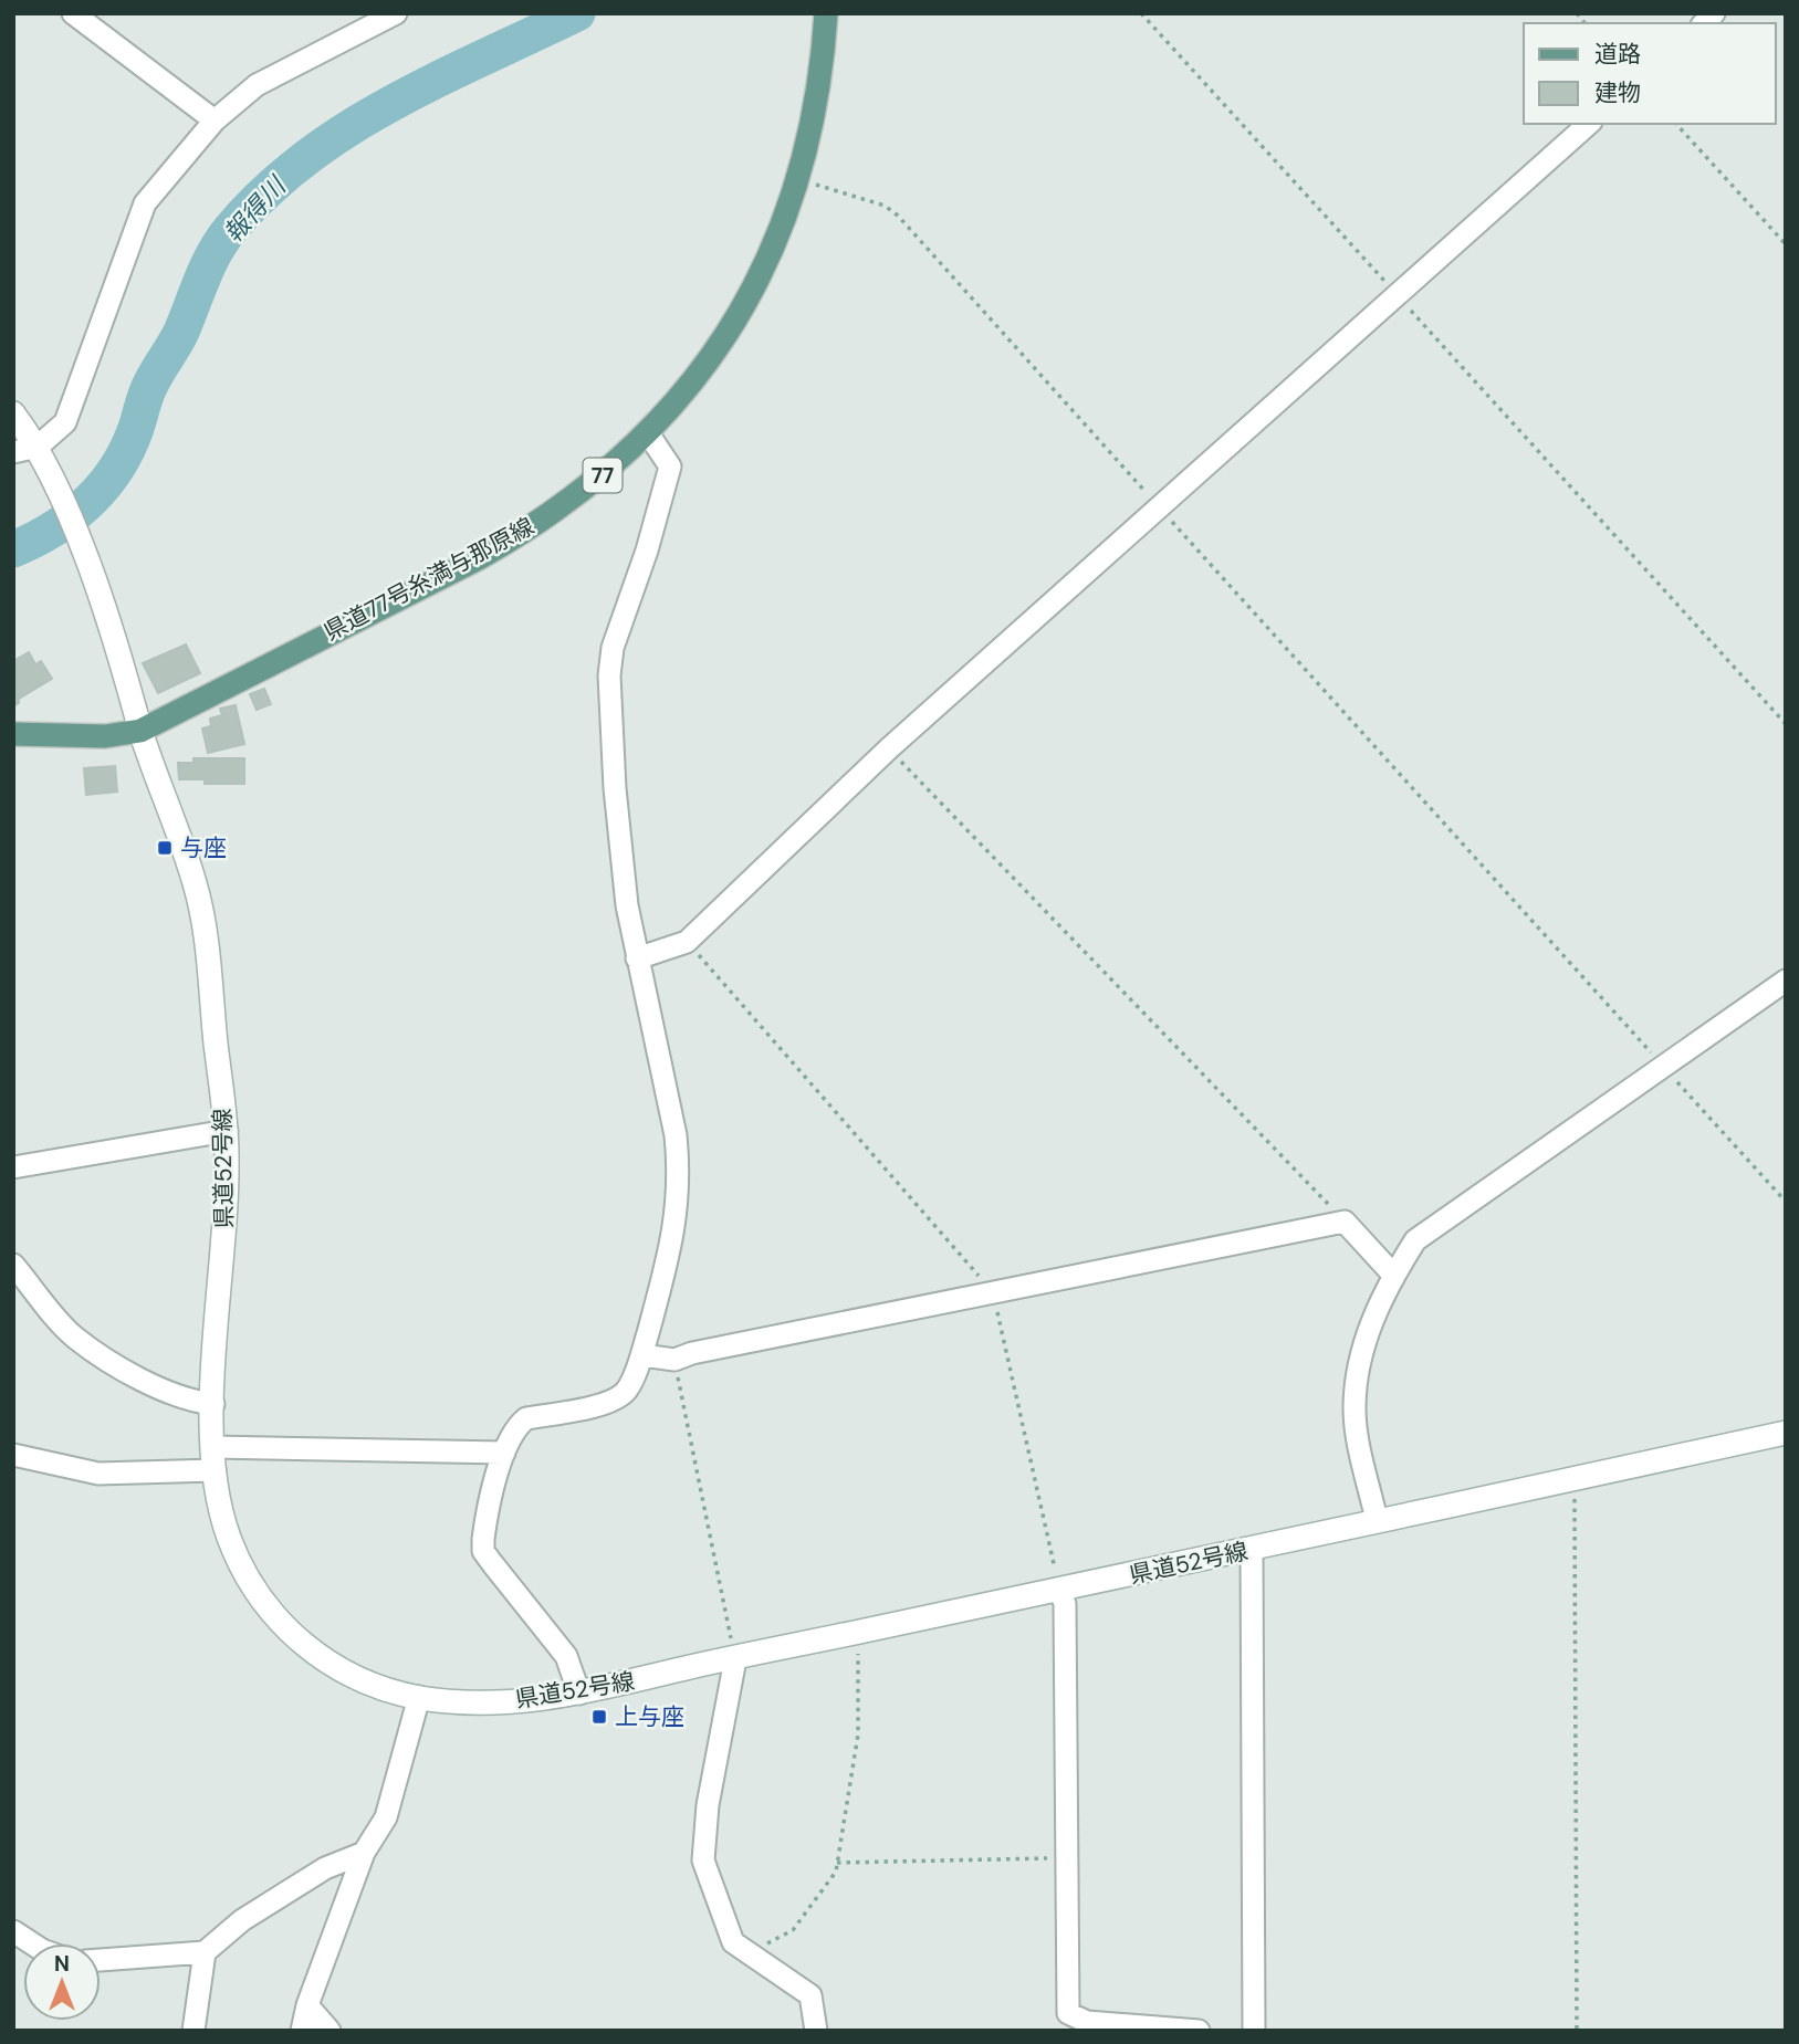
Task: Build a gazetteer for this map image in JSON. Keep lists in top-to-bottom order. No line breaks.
{"streets":{"main road":["77","県道77号糸満与那原線","県道52号線"]},"crossings":[["県道77号糸満与那原線","県道52号線"]],"water":["報得川"],"places":{"transit":["与座","上与座"]},"legend":["道路","建物"],"north":"top"}
